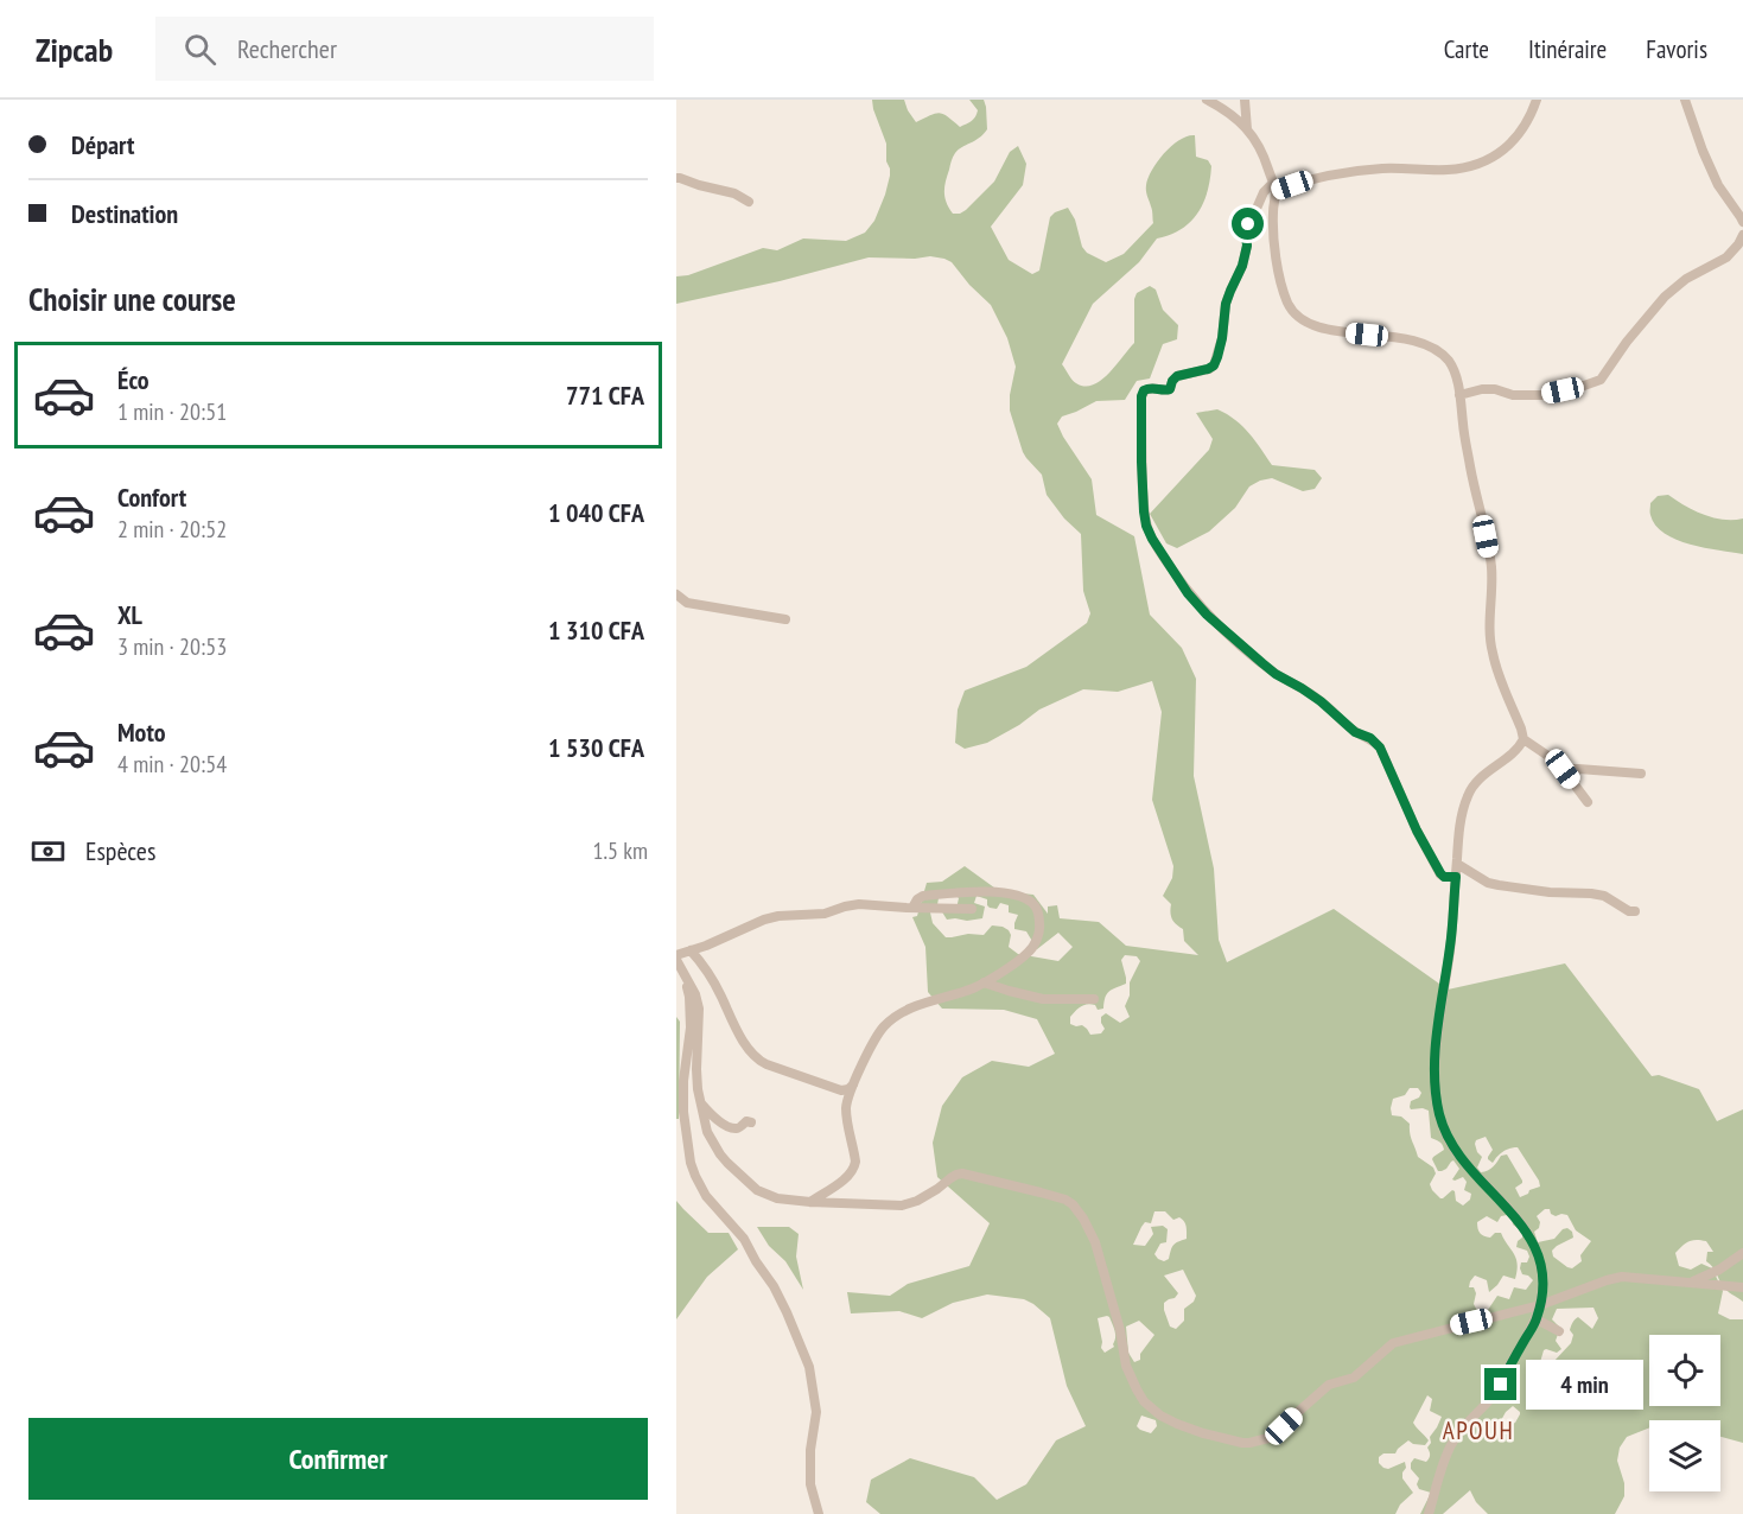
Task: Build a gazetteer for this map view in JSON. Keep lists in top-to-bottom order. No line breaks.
{"districts":["APOUH"],"page":{"header":"Zipcab","search":"Rechercher","nav":["Carte","Itinéraire","Favoris"],"banner":["Départ","Destination"],"heading":"Choisir une course","list":[{"name":"Éco","note":"1 min · 20:51","value":"771 CFA"},{"name":"Confort","note":"2 min · 20:52","value":"1 040 CFA"},{"name":"XL","note":"3 min · 20:53","value":"1 310 CFA"},{"name":"Moto","note":"4 min · 20:54","value":"1 530 CFA"}],"pay":["Espèces","1.5 km"],"bubble":"4 min","buttons":"Confirmer"}}
